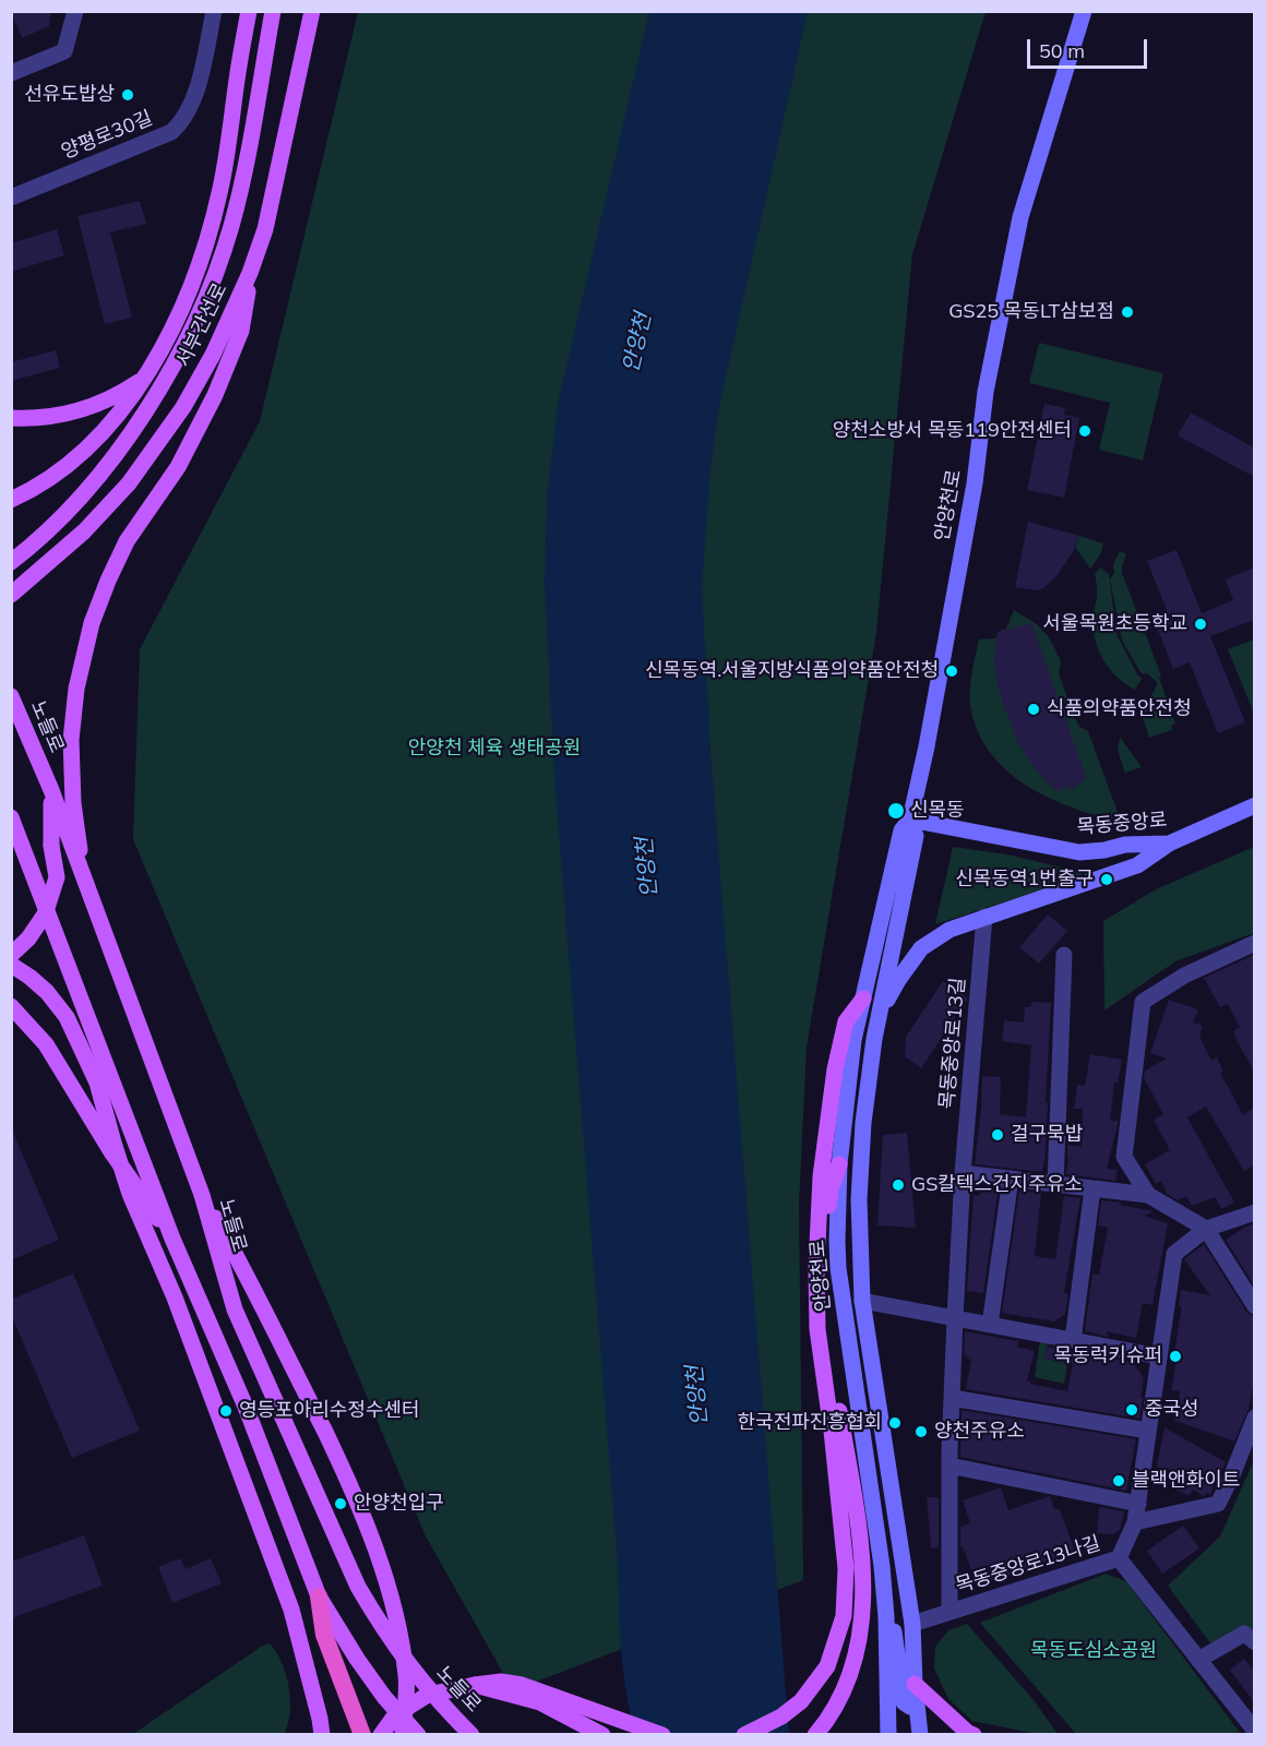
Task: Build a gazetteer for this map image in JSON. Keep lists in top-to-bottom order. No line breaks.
{"streets":{"main road":["서부간선로","안양천로","노들로","목동중앙로"],"street":["양평로30길","목동중앙로13길","목동중앙로13나길"]},"crossings":[["안양천로","목동중앙로"],["안양천로","목동중앙로13나길"],["목동중앙로13길","목동중앙로13나길"]],"water":["안양천"],"parks":["안양천 체육 생태공원","목동도심소공원"],"places":["선유도밥상","GS25 목동LT삼보점","양천소방서 목동119안전센터","서울목원초등학교","신목동역.서울지방식품의약품안전청","식품의약품안전청","신목동","신목동역1번출구","걸구묵밥","GS칼텍스건지주유소","목동럭키슈퍼","중국성","영등포아리수정수센터","한국전파진흥협회","양천주유소","블랙앤화이트","안양천입구"],"scale_bar":"50 m"}
